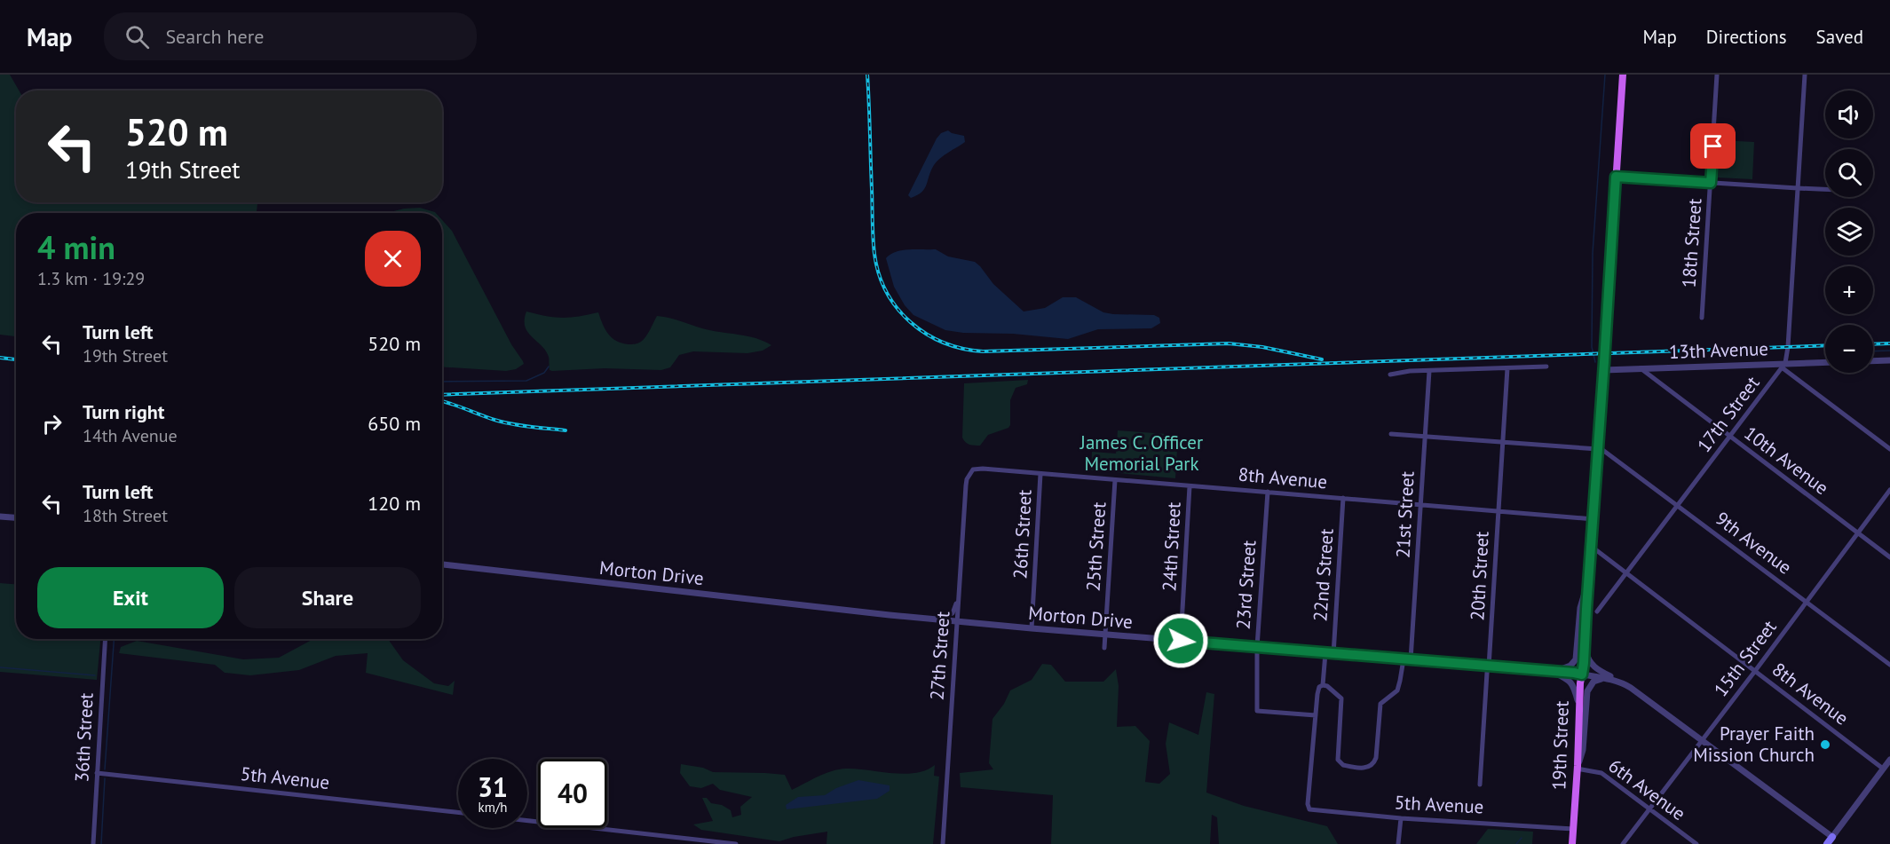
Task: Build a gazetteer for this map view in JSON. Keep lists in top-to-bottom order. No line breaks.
{"streets":{"main road":["19th Street"],"street":["18th Street","13th Avenue","17th Street","10th Avenue","8th Avenue","21st Street","26th Street","9th Avenue","25th Street","24th Street","Morton Drive","22nd Street","20th Street","23rd Street","27th Street","15th Street","36th Street","5th Avenue","6th Avenue"]},"crossings":[["13th Avenue","17th Street"],["13th Avenue","10th Avenue"],["13th Avenue","19th Street"],["17th Street","10th Avenue"],["17th Street","8th Avenue"],["17th Street","9th Avenue"],["10th Avenue","15th Street"],["8th Avenue","21st Street"],["8th Avenue","26th Street"],["8th Avenue","25th Street"],["8th Avenue","24th Street"],["8th Avenue","22nd Street"],["8th Avenue","20th Street"],["8th Avenue","23rd Street"],["8th Avenue","27th Street"],["8th Avenue","15th Street"],["8th Avenue","19th Street"],["21st Street","Morton Drive"],["26th Street","Morton Drive"],["9th Avenue","15th Street"],["9th Avenue","19th Street"],["25th Street","Morton Drive"],["24th Street","Morton Drive"],["Morton Drive","22nd Street"],["Morton Drive","20th Street"],["Morton Drive","23rd Street"],["Morton Drive","27th Street"],["Morton Drive","15th Street"],["Morton Drive","19th Street"],["23rd Street","5th Avenue"],["15th Street","6th Avenue"],["36th Street","5th Avenue"],["19th Street","5th Avenue"],["19th Street","6th Avenue"]],"parks":["James C. Officer Memorial Park"],"places":["Prayer Faith Mission Church"],"page":{"header":"Map","search":"Search here","nav":["Map","Directions","Saved"],"map_buttons":["+","−"],"turn":["520 m","19th Street"],"heading":["4 min","1.3 km · 19:29"],"list":[{"name":"Turn left","note":"19th Street","value":"520 m"},{"name":"Turn right","note":"14th Avenue","value":"650 m"},{"name":"Turn left","note":"18th Street","value":"120 m"}],"buttons":["Exit","Share"],"speed":"31 km/h","limit":"40"}}
